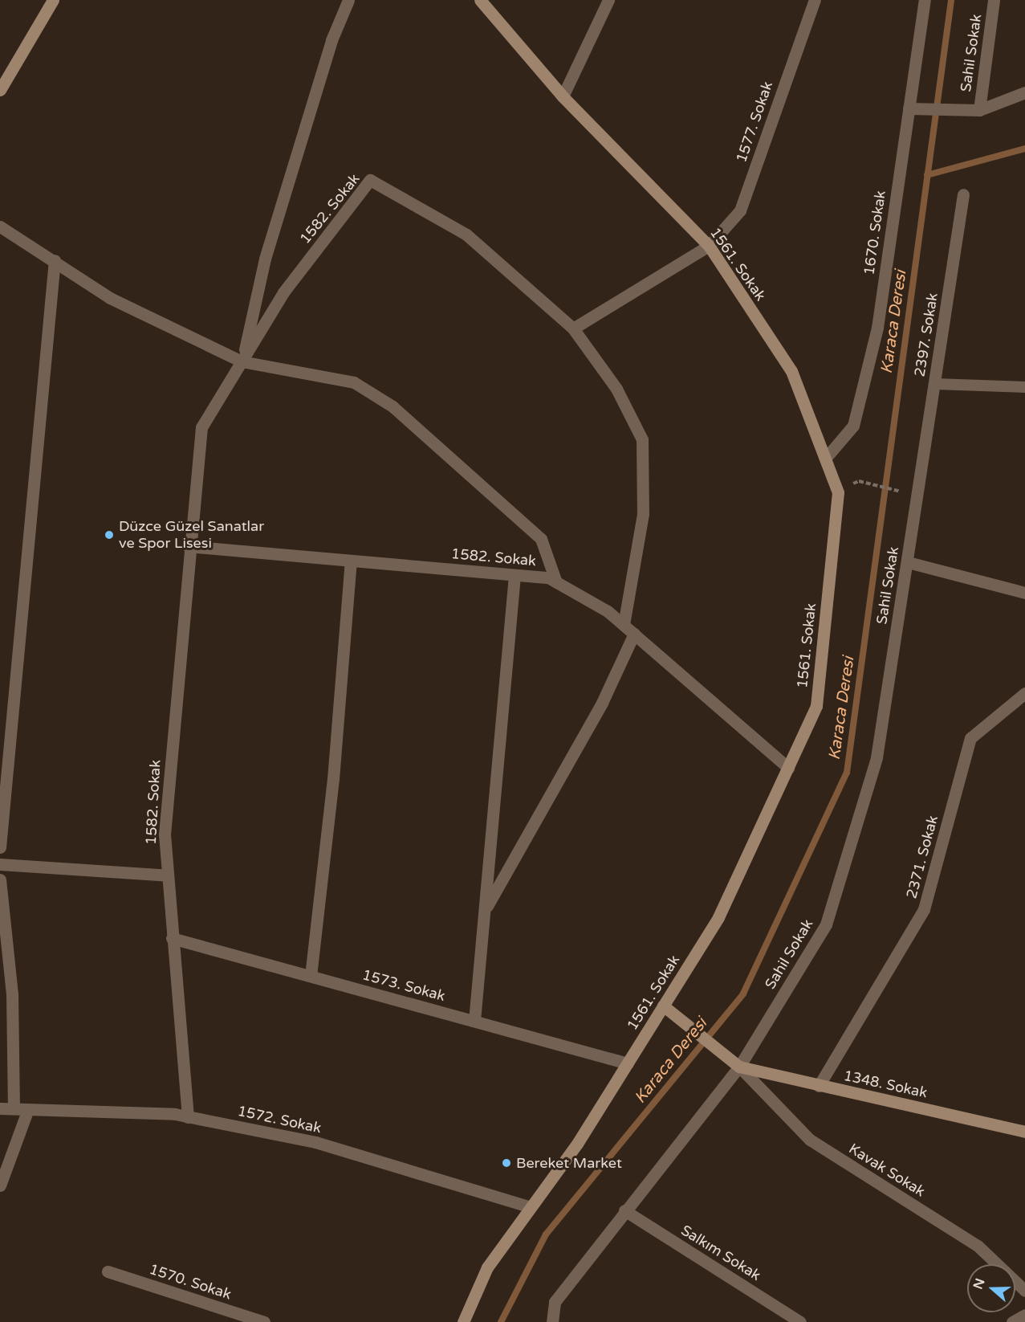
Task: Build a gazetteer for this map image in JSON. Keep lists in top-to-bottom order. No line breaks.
{"streets":{"street":["Sahil Sokak","1577. Sokak","1582. Sokak","1670. Sokak","1561. Sokak","2397. Sokak","2371. Sokak","1573. Sokak","1348. Sokak","1572. Sokak","Kavak Sokak","Salkım Sokak","1570. Sokak"]},"crossings":[["Sahil Sokak","2397. Sokak"],["Sahil Sokak","1348. Sokak"],["Sahil Sokak","Kavak Sokak"],["Sahil Sokak","Salkım Sokak"],["1577. Sokak","1561. Sokak"],["1582. Sokak","1561. Sokak"],["1582. Sokak","1573. Sokak"],["1582. Sokak","1572. Sokak"],["1670. Sokak","1561. Sokak"],["1561. Sokak","1573. Sokak"],["1561. Sokak","1572. Sokak"],["2371. Sokak","1348. Sokak"],["1348. Sokak","Kavak Sokak"]],"water":["Karaca Deresi"],"places":["Düzce Güzel Sanatlar ve Spor Lisesi","Bereket Market"],"north":"left"}
